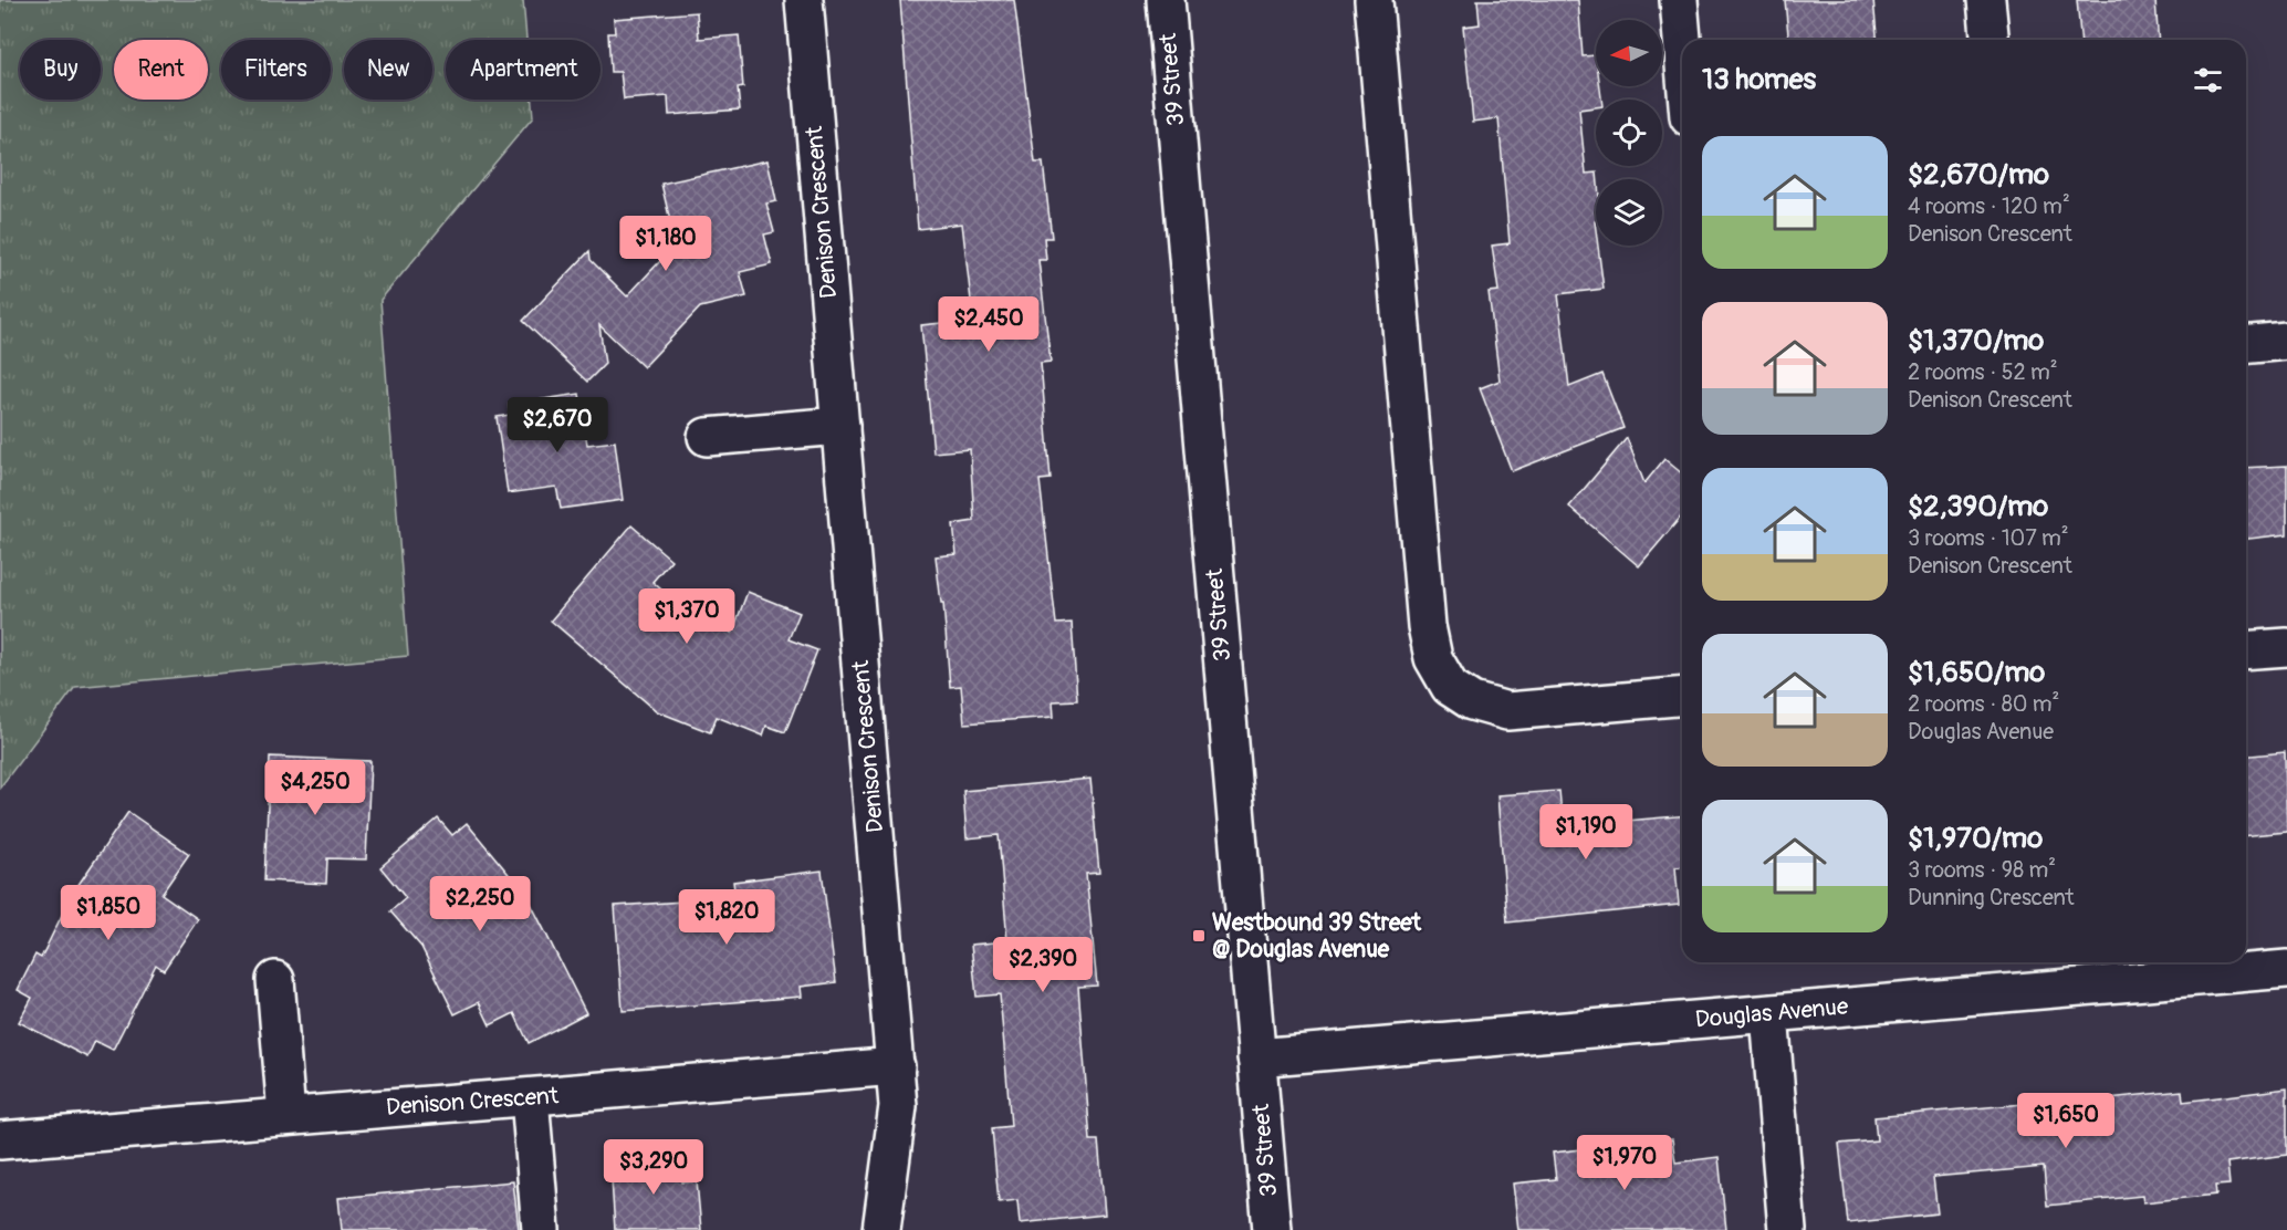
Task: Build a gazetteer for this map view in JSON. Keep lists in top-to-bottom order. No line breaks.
{"streets":{"street":["39 Street","Denison Crescent","Douglas Avenue"]},"crossings":[["39 Street","Douglas Avenue"]],"places":{"transit":["Westbound 39 Street @ Douglas Avenue"]},"north":"left","page":{"chip":["Buy","Rent","Filters","New","Apartment"],"heading":"13 homes","list":[{"name":"$2,670/mo","note":"4 rooms · 120 m² · Denison Crescent"},{"name":"$1,370/mo","note":"2 rooms · 52 m² · Denison Crescent"},{"name":"$2,390/mo","note":"3 rooms · 107 m² · Denison Crescent"},{"name":"$1,650/mo","note":"2 rooms · 80 m² · Douglas Avenue"},{"name":"$1,970/mo","note":"3 rooms · 98 m² · Dunning Crescent"}],"price":["$1,180","$2,450","$2,670","$1,370","$4,250","$1,190","$2,250","$1,850","$1,820","$2,390","$1,650","$1,970","$3,290"]}}
